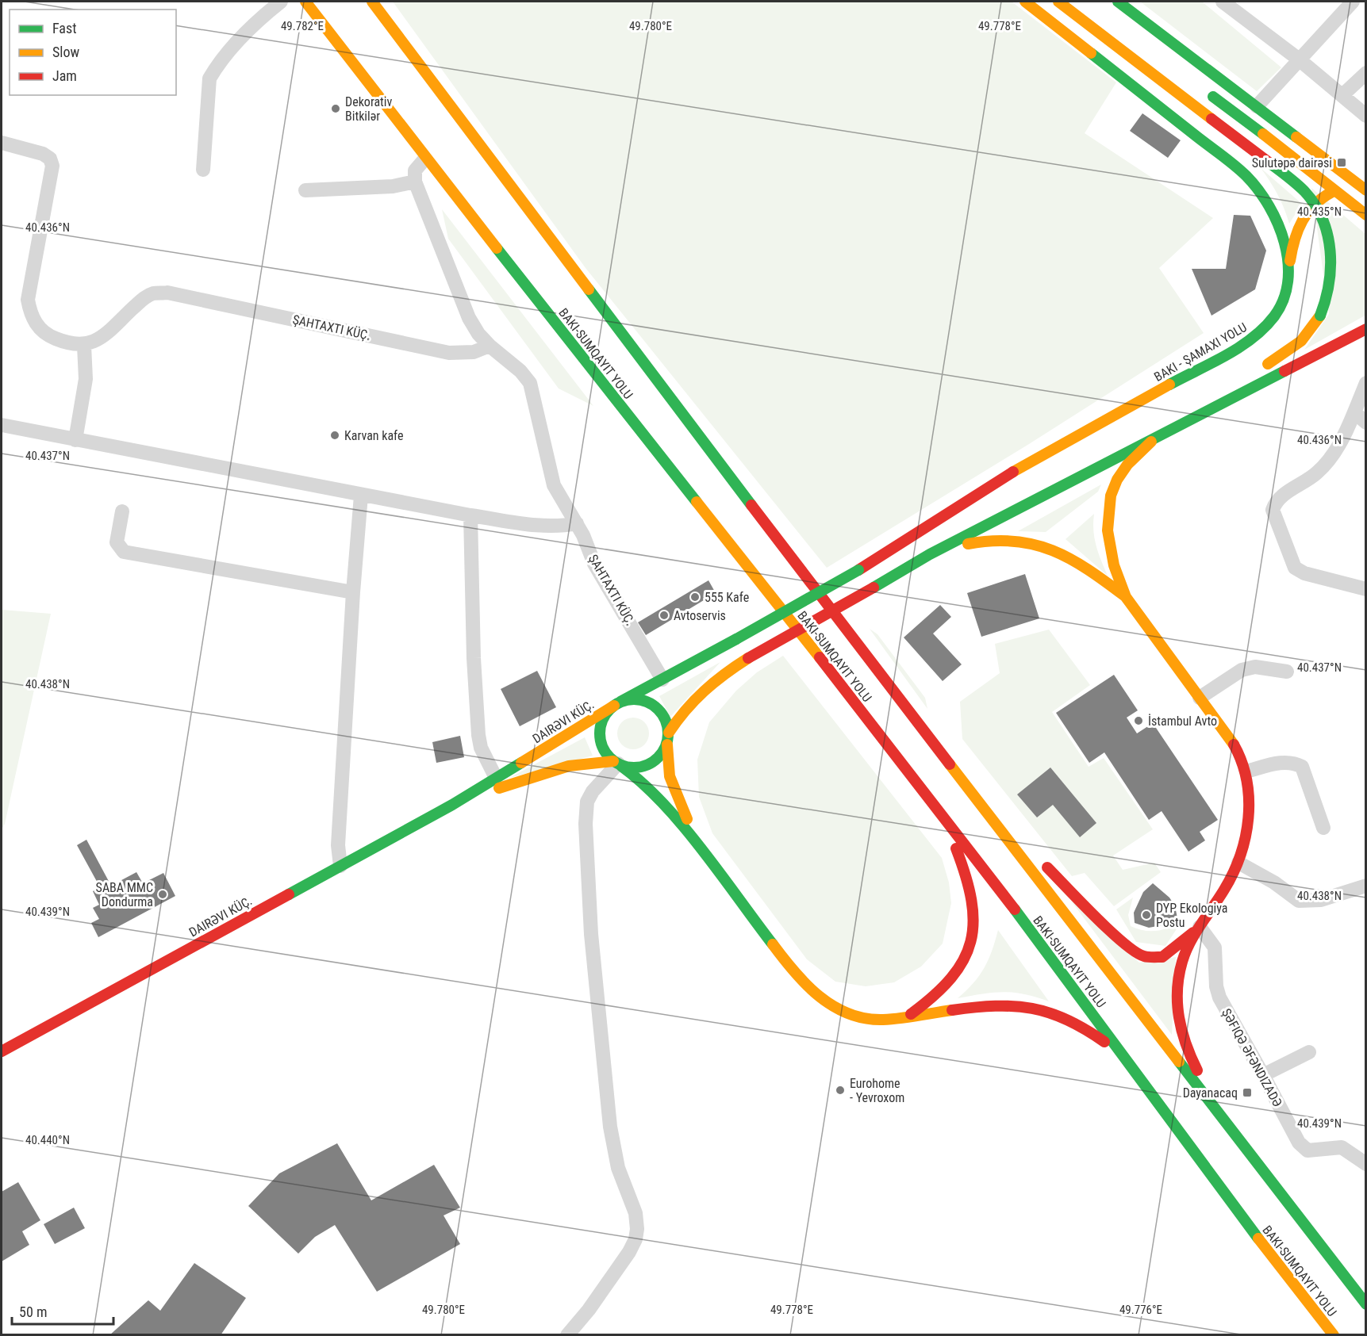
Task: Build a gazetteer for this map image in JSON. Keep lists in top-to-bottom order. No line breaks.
{"streets":{"main road":["DAIRƏVI KÜÇ."],"street":["ŞƏFIQƏ ƏFƏNDIZADƏ"]},"places":{"other":["Dekorativ Bitkilər","Karvan kafe","555 Kafe","Avtoservis","İstambul Avto","SABA MMC Dondurma","DYP Ekologiya Postu","Eurohome - Yevroxom"],"transit":["Sulutəpə dairəsi","Dayanacaq"]},"legend":["Fast","Slow","Jam"],"scale_bar":"50 m","coordinates":["49.782°E","49.780°E","49.778°E","40.435°N","40.436°N","40.437°N","40.438°N","40.439°N","40.440°N","49.776°E"]}
